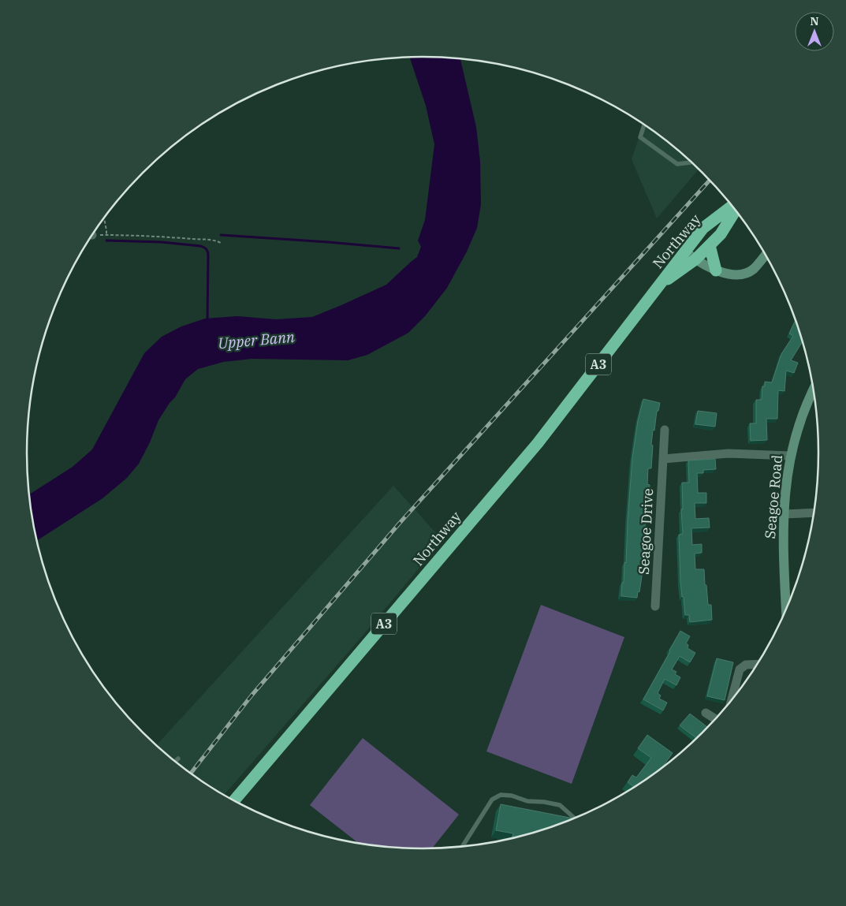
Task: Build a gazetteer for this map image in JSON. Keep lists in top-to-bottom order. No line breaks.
{"streets":{"highway":["Northway","A3"],"main road":["Seagoe Road"],"street":["Seagoe Drive"]},"water":["Upper Bann"],"north":"top"}
